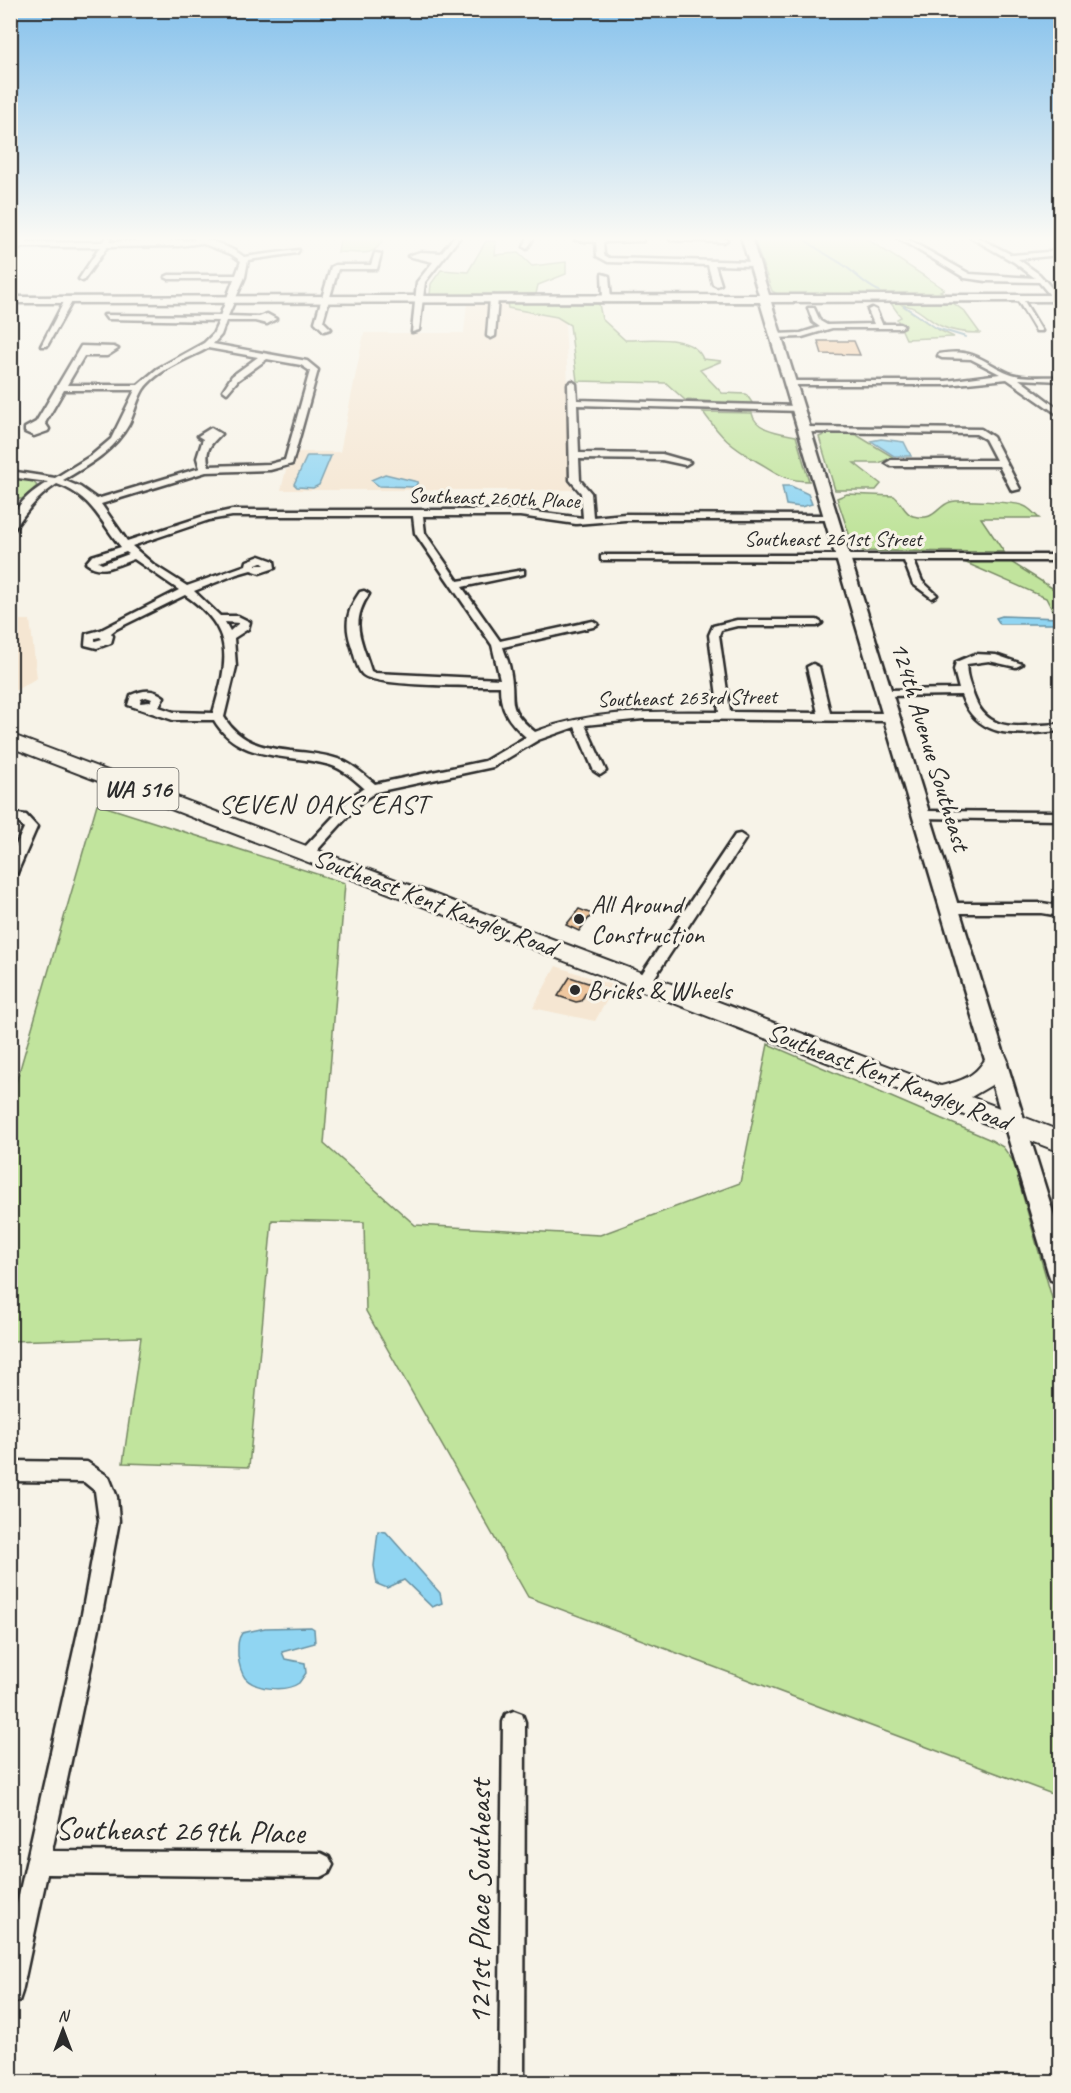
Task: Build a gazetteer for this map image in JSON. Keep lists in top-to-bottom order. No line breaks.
{"streets":{"main road":["124th Avenue Southeast","WA 516","Southeast Kent Kangley Road"],"street":["Southeast 260th Place","Southeast 261st Street","Southeast 263rd Street","Southeast 269th Place","121st Place Southeast"]},"crossings":[["Southeast 260th Place","124th Avenue Southeast"],["Southeast 261st Street","124th Avenue Southeast"],["Southeast 263rd Street","124th Avenue Southeast"],["Southeast 263rd Street","Southeast Kent Kangley Road"],["124th Avenue Southeast","Southeast Kent Kangley Road"]],"districts":["SEVEN OAKS EAST"],"places":["All Around Construction","Bricks & Wheels"],"north":"top"}
